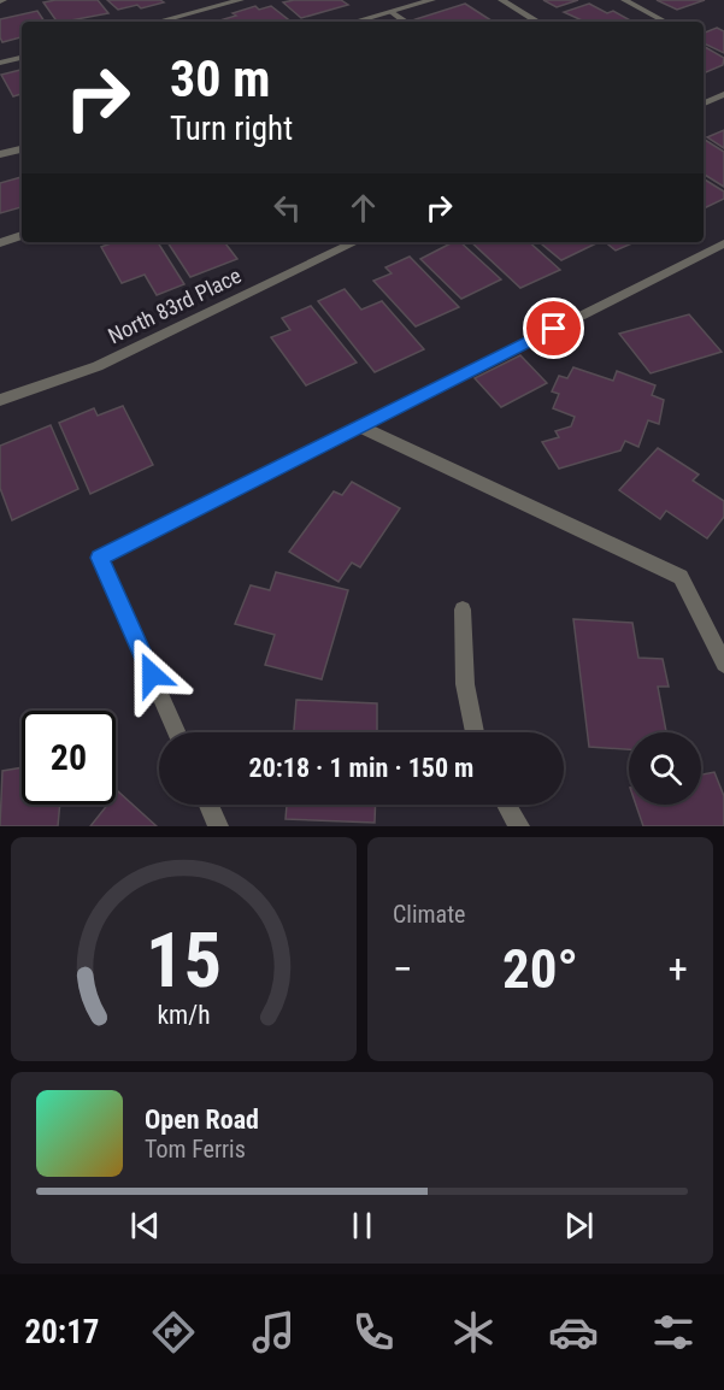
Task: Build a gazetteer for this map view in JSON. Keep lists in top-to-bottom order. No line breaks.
{"streets":{"street":["North 83rd Place"]},"page":{"turn":["30 m","Turn right"],"limit":"20","trip":"20:18 · 1 min · 150 m","tile":"Climate","heat":["−","20°","+"],"song":["Open Road","Tom Ferris"],"tabs":"20:17","gauge":["15","km/h"]}}
